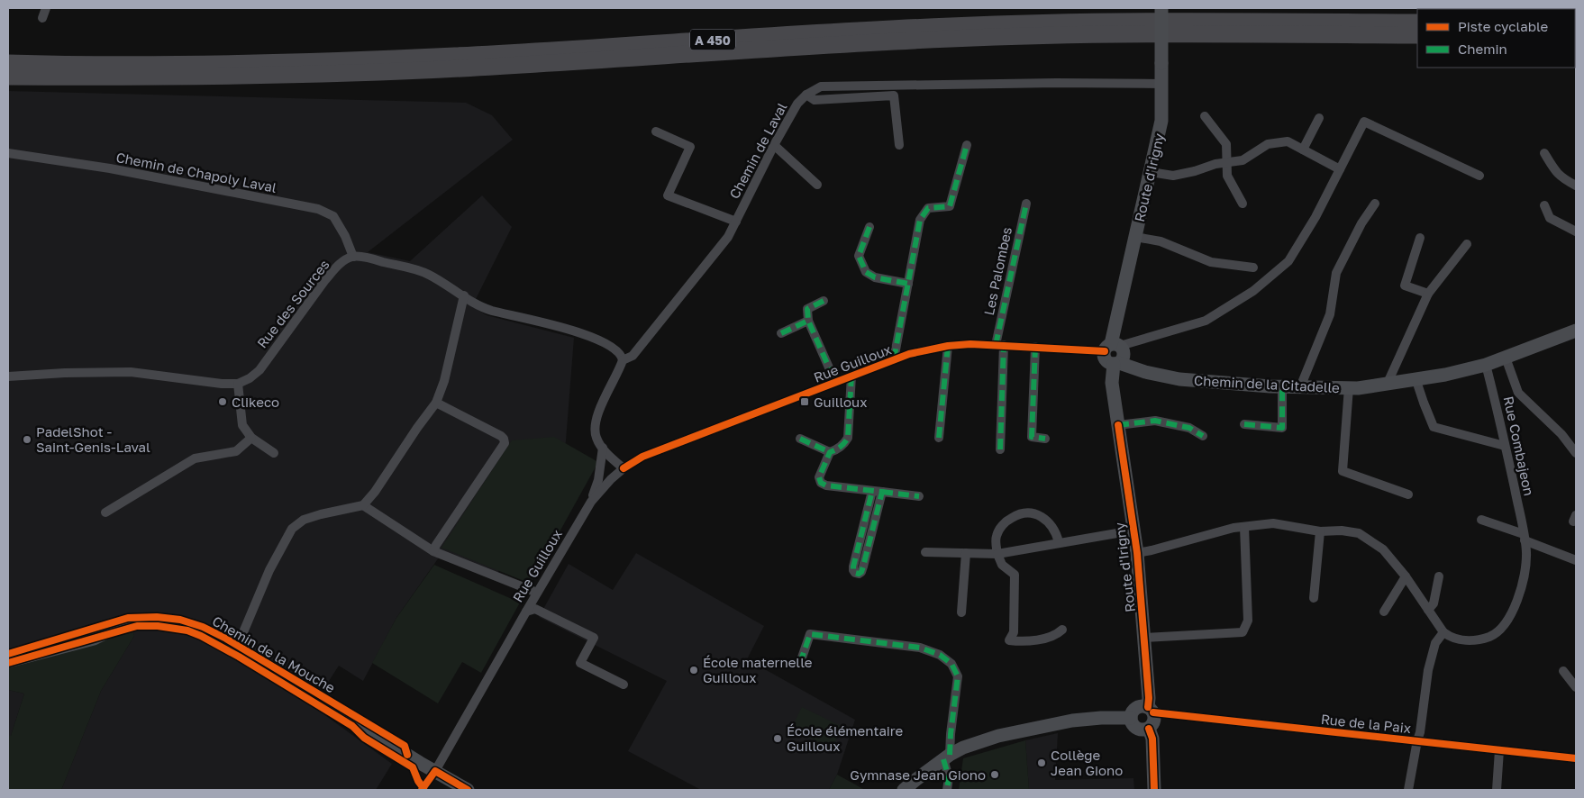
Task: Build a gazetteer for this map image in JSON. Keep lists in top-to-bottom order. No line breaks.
{"streets":{"highway":["A 450"],"street":["Chemin de Laval","Chemin de Chapoly Laval","Route d'Irigny","Les Palombes","Rue des Sources","Rue Guilloux","Chemin de la Citadelle","Rue Combajeon","Chemin de la Mouche","Rue de la Paix"]},"crossings":[["Chemin de Laval","Route d'Irigny"],["Chemin de Chapoly Laval","Rue des Sources"],["Route d'Irigny","Rue Guilloux"],["Route d'Irigny","Chemin de la Citadelle"],["Route d'Irigny","Rue de la Paix"],["Les Palombes","Rue Guilloux"],["Rue Guilloux","Chemin de la Mouche"],["Chemin de la Citadelle","Rue Combajeon"]],"places":{"other":["Clikeco","PadelShot - Saint-Genis-Laval","École maternelle Guilloux","École élémentaire Guilloux","Collège Jean Giono","Gymnase Jean Giono"],"transit":["Guilloux"]},"legend":["Piste cyclable","Chemin"]}
